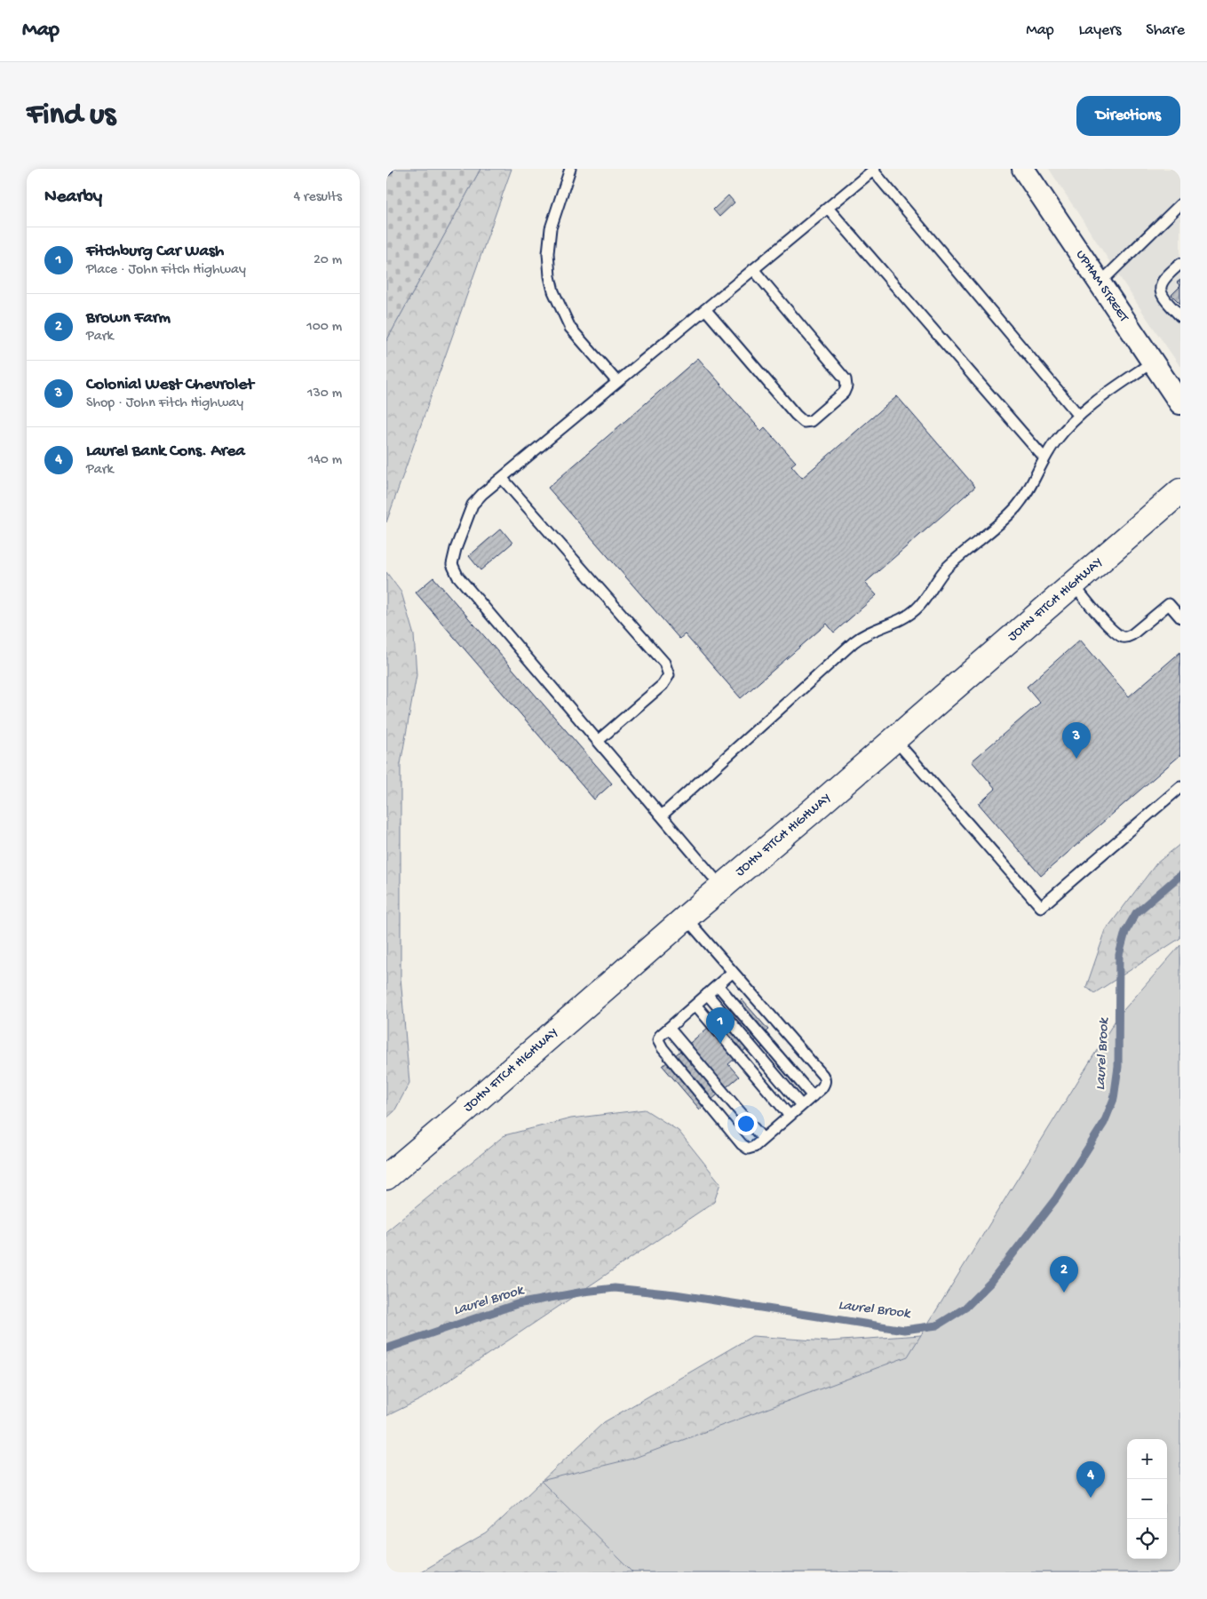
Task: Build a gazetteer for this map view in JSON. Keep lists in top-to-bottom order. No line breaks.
{"streets":{"main road":["JOHN FITCH HIGHWAY"],"street":["UPHAM STREET"]},"water":["Laurel Brook"],"page":{"header":"Map","nav":["Map","Layers","Share"],"buttons":"Directions","title":"Find us","heading":["Nearby","4 results"],"list":[{"mark":"1","name":"Fitchburg Car Wash","note":"Place · John Fitch Highway","value":"20 m"},{"mark":"2","name":"Brown Farm","note":"Park","value":"100 m"},{"mark":"3","name":"Colonial West Chevrolet","note":"Shop · John Fitch Highway","value":"130 m"},{"mark":"4","name":"Laurel Bank Cons. Area","note":"Park","value":"140 m"}],"pins":["3","1","2","4"],"map_buttons":["+","−"]}}
